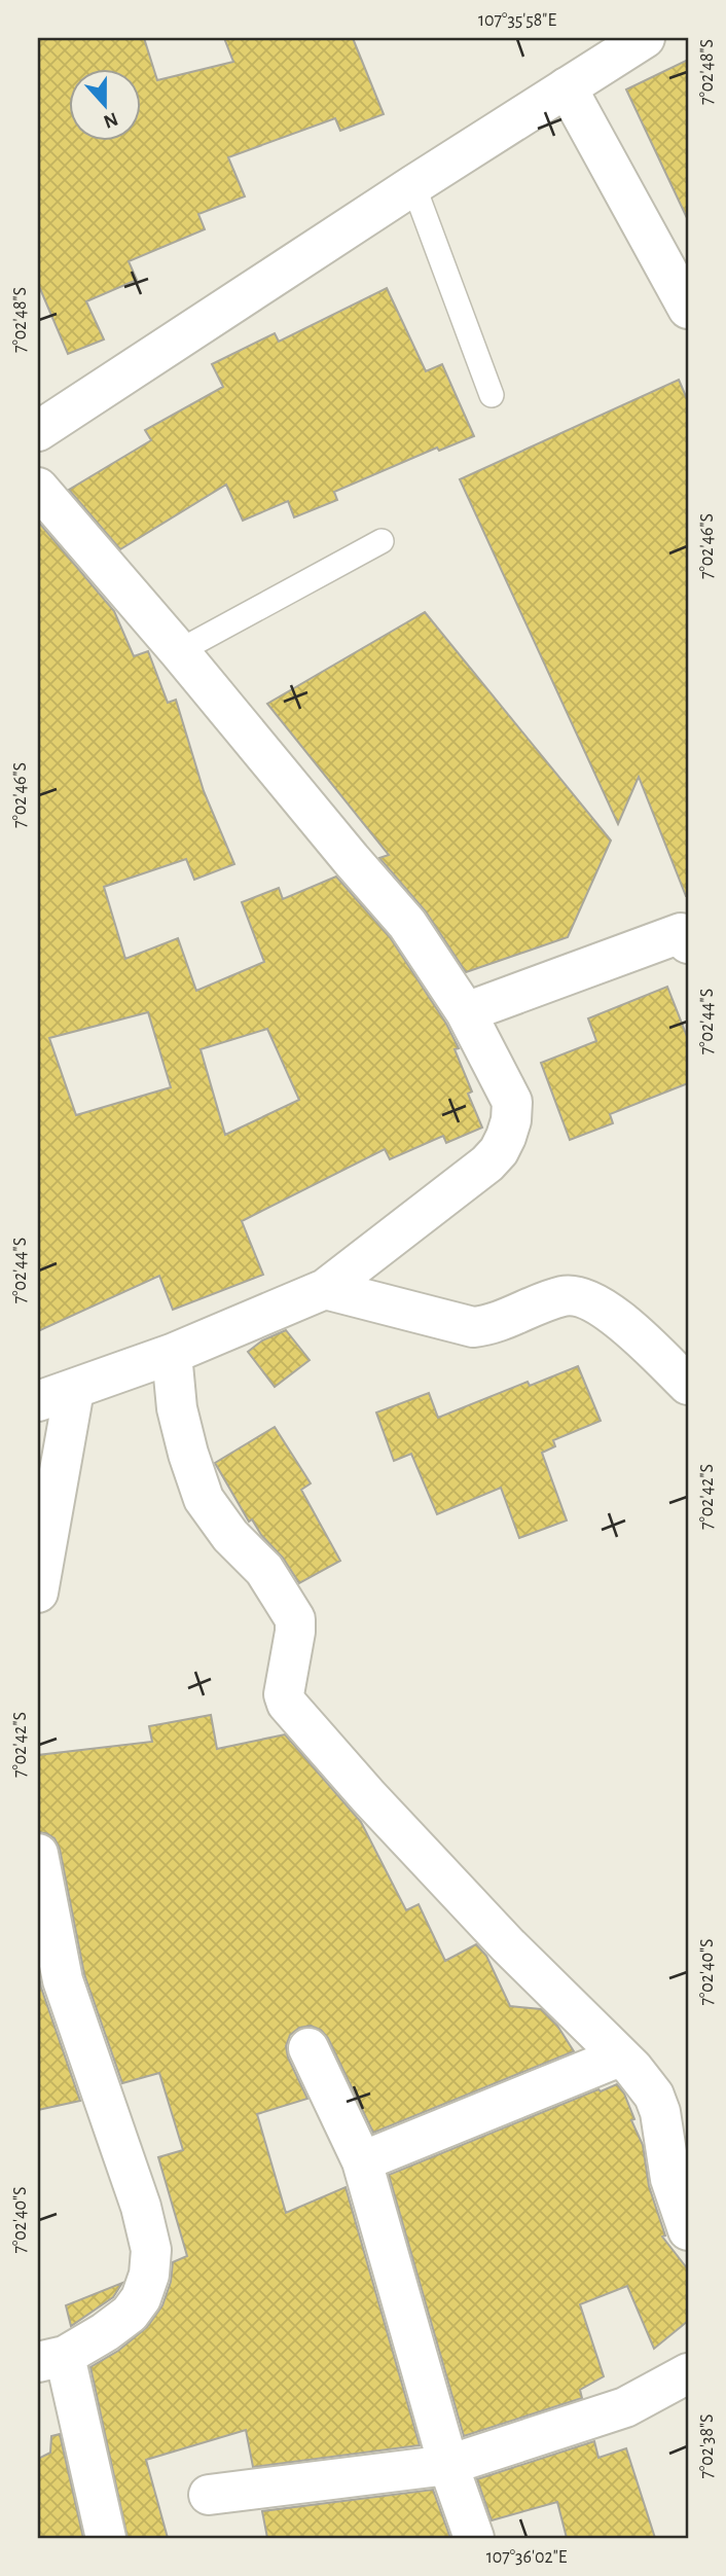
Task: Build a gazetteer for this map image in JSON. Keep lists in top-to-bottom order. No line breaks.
{"north":"bottom","coordinates":["107°35'58\"E","7°02'48\"S","7°02'46\"S","7°02'44\"S","7°02'42\"S","7°02'40\"S","7°02'38\"S","107°36'02\"E"]}
